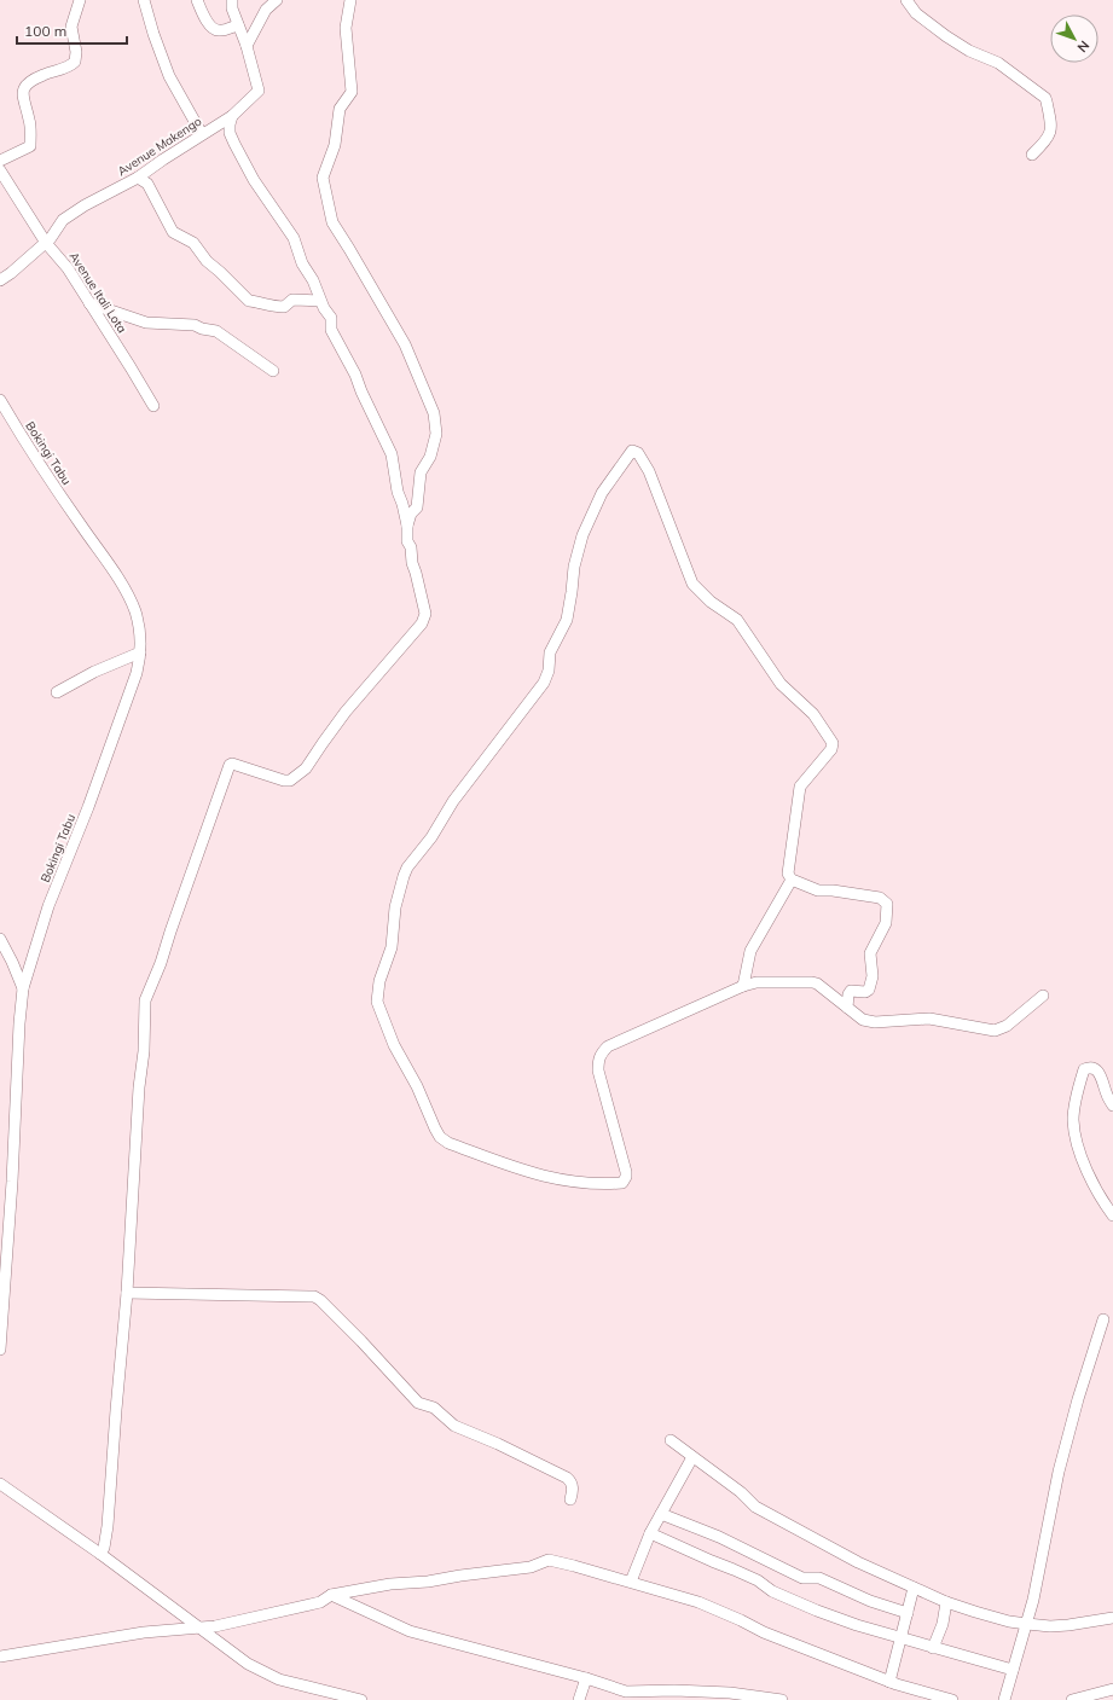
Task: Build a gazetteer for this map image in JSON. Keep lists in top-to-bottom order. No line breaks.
{"streets":{"street":["Avenue Makengo","Avenue Itali Lota","Bokingi Tabu"]},"crossings":[["Avenue Makengo","Avenue Itali Lota"]],"scale_bar":"100 m","north":"bottom right"}
